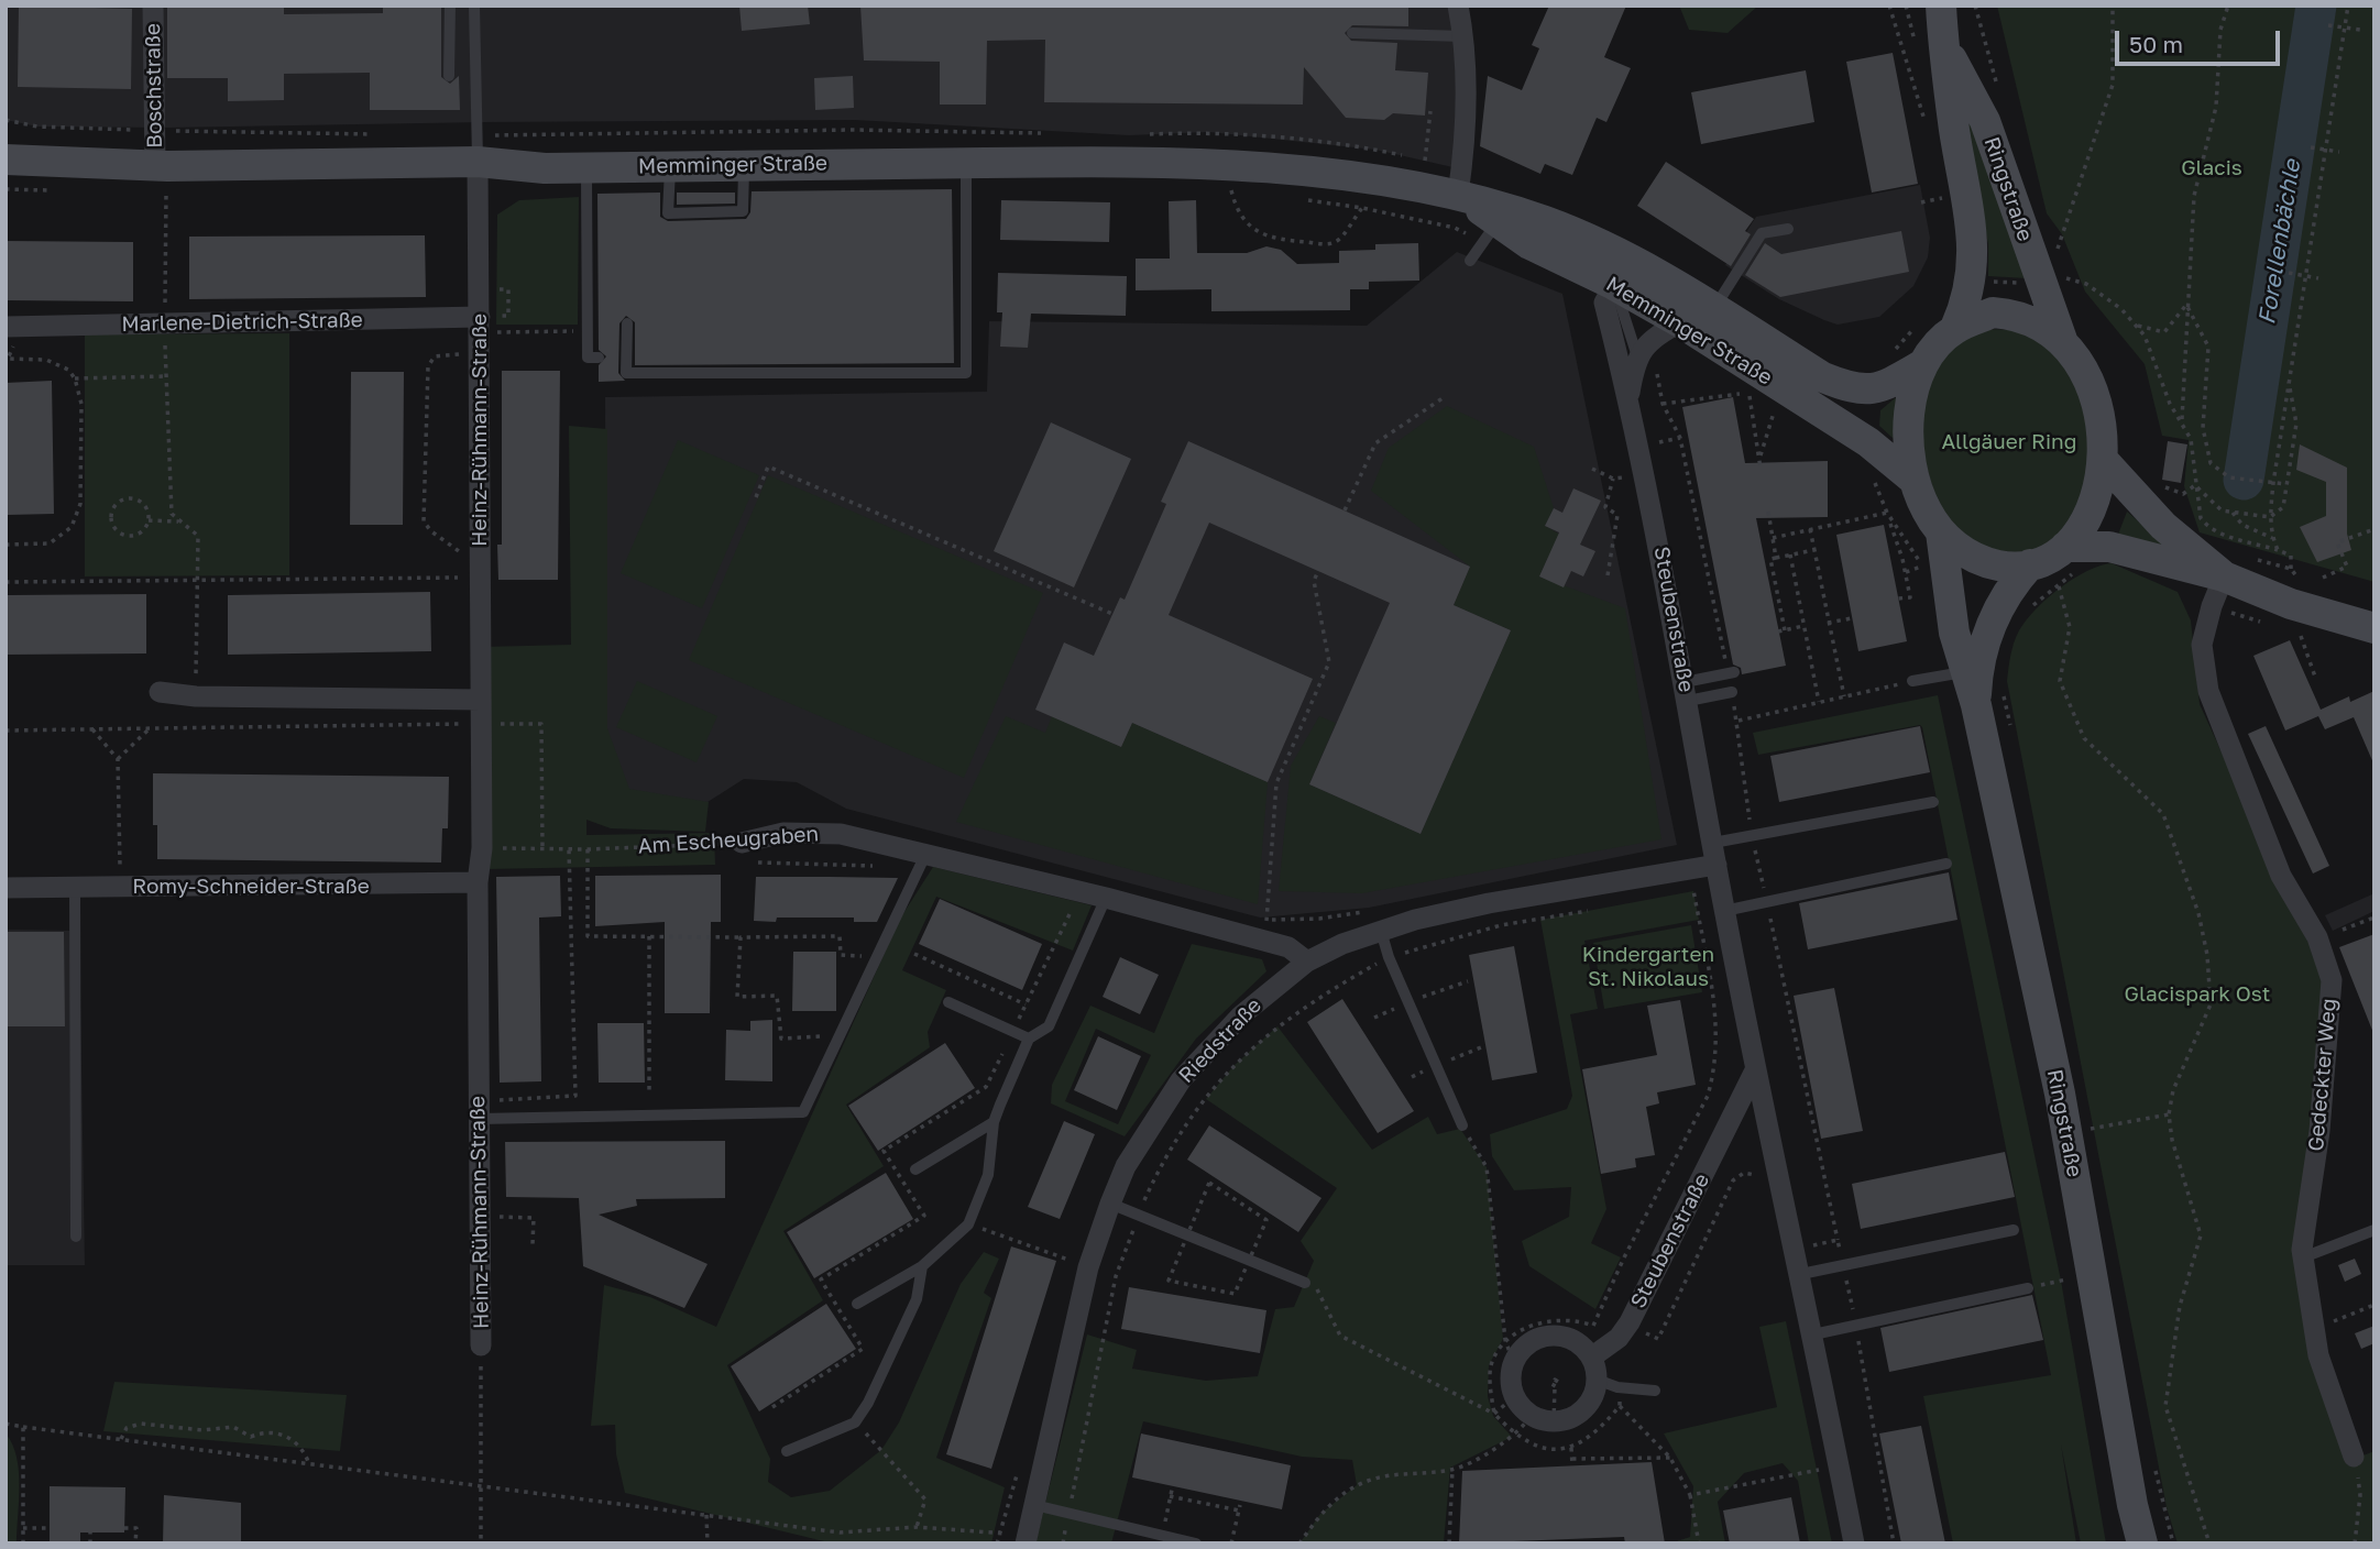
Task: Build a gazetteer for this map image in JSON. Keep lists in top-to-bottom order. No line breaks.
{"streets":{"main road":["Memminger Straße","Ringstraße"],"street":["Boschstraße","Marlene-Dietrich-Straße","Heinz-Rühmann-Straße","Steubenstraße","Am Escheugraben","Romy-Schneider-Straße","Riedstraße","Gedeckter Weg"]},"crossings":[["Boschstraße","Memminger Straße"],["Memminger Straße","Ringstraße"],["Memminger Straße","Heinz-Rühmann-Straße"],["Memminger Straße","Steubenstraße"],["Marlene-Dietrich-Straße","Heinz-Rühmann-Straße"],["Heinz-Rühmann-Straße","Am Escheugraben"],["Heinz-Rühmann-Straße","Romy-Schneider-Straße"],["Steubenstraße","Riedstraße"],["Am Escheugraben","Romy-Schneider-Straße"],["Am Escheugraben","Riedstraße"]],"water":["Forellenbächle"],"parks":["Glacis","Allgäuer Ring","Kindergarten St. Nikolaus","Glacispark Ost"],"scale_bar":"50 m"}
